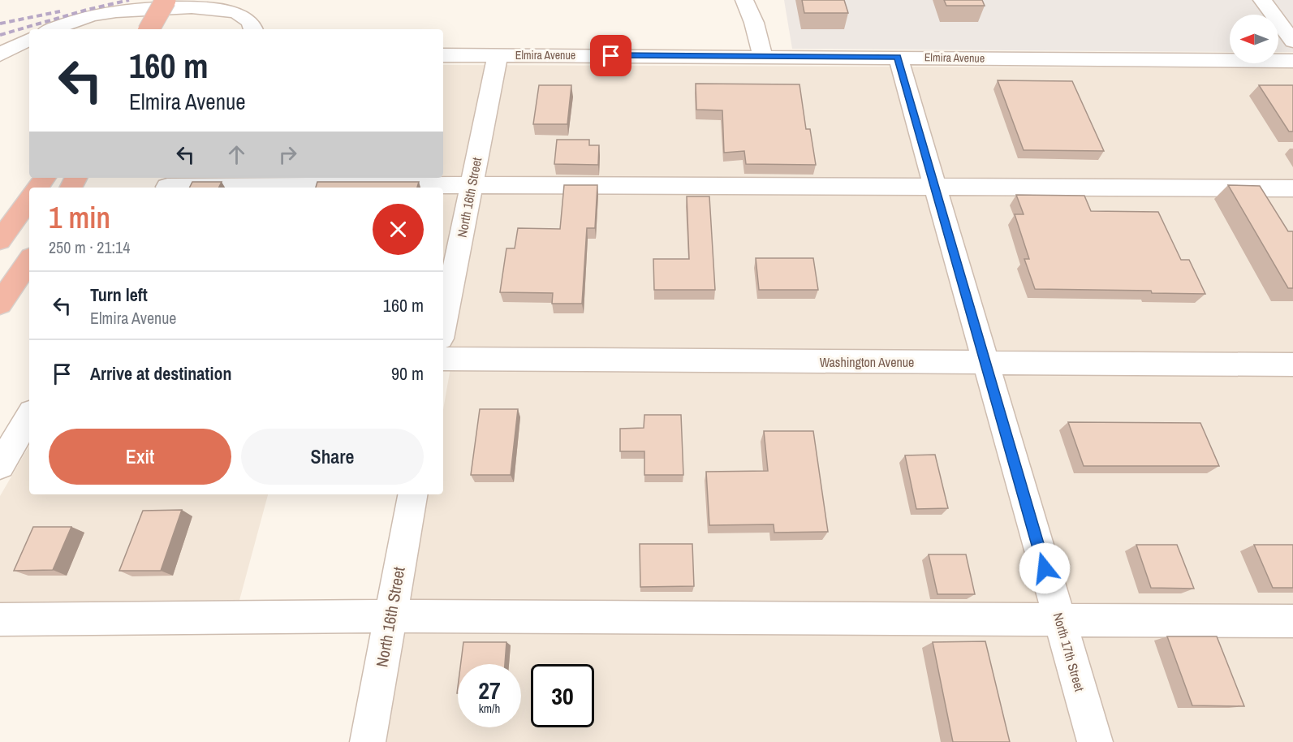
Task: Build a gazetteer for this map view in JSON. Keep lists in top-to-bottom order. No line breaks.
{"streets":{"street":["Elmira Avenue","North 16th Street","Washington Avenue","North 17th Street"]},"crossings":[["Elmira Avenue","North 16th Street"],["Elmira Avenue","North 17th Street"],["Washington Avenue","North 17th Street"]],"north":"left","page":{"turn":["160 m","Elmira Avenue"],"heading":["1 min","250 m · 21:14"],"list":[{"name":"Turn left","note":"Elmira Avenue","value":"160 m"},{"name":"Arrive at destination","value":"90 m"}],"buttons":["Exit","Share"],"speed":"27 km/h","limit":"30"}}
